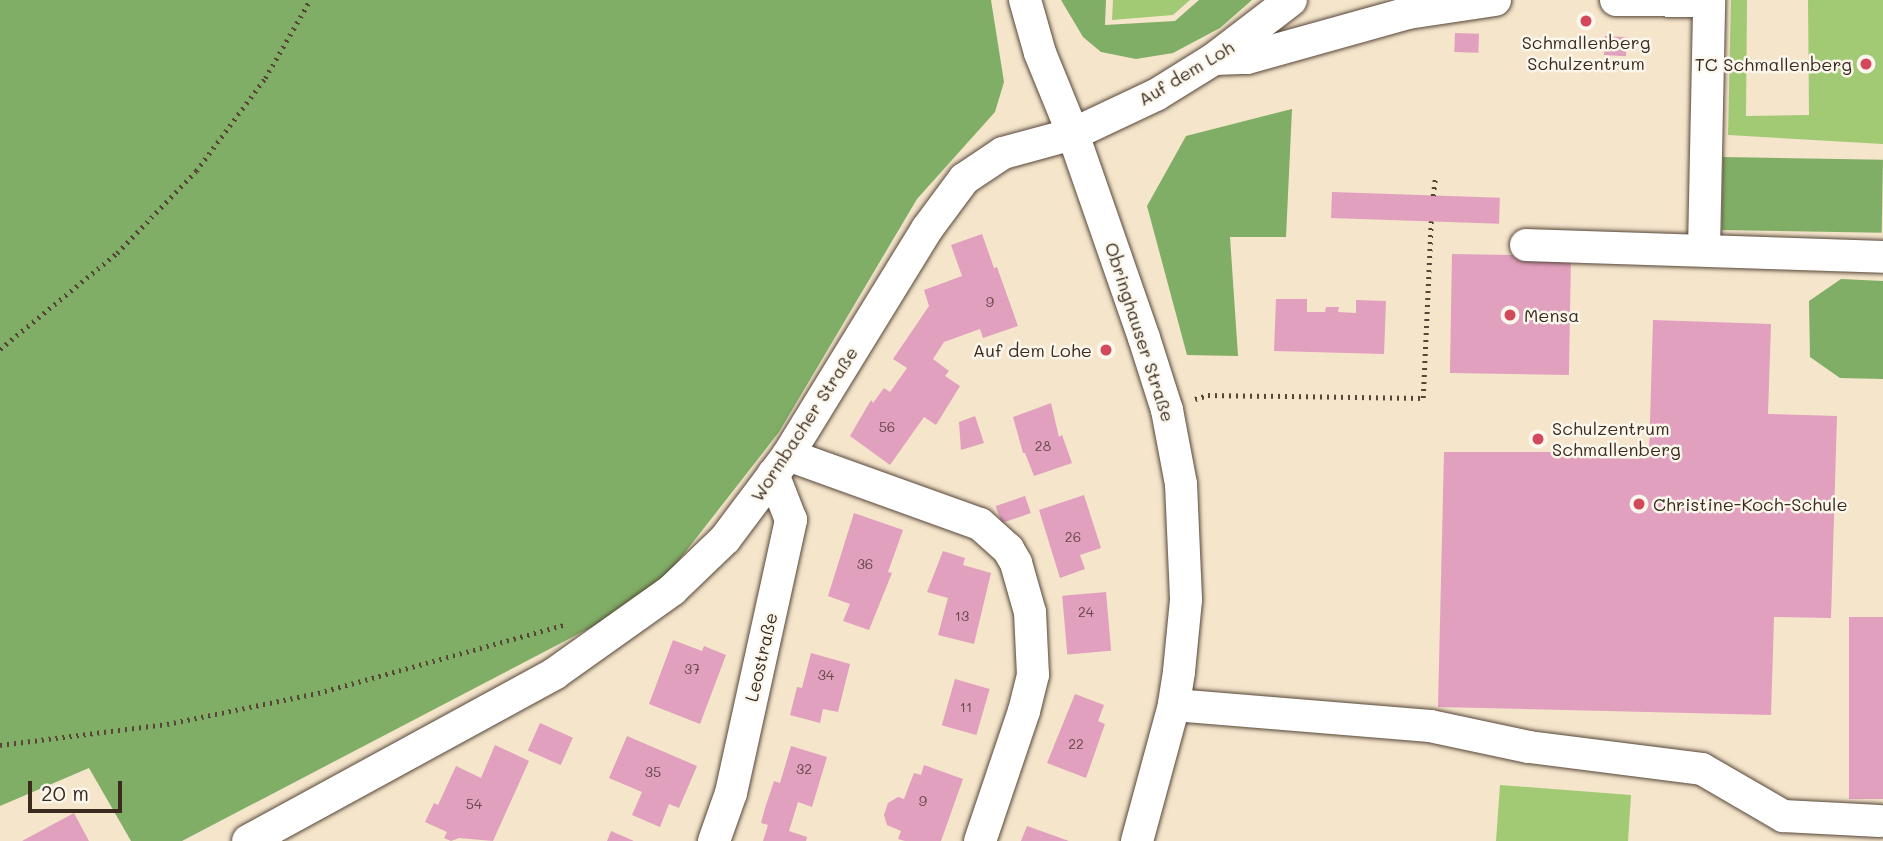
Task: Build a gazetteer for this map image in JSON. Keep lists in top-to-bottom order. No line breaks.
{"streets":{"street":["Auf dem Loh","Obringhauser Straße","Wormbacher Straße","Leostraße"]},"crossings":[["Auf dem Loh","Obringhauser Straße"],["Auf dem Loh","Wormbacher Straße"],["Obringhauser Straße","Wormbacher Straße"],["Wormbacher Straße","Leostraße"]],"places":["Schmallenberg Schulzentrum","TC Schmallenberg","Mensa","Auf dem Lohe","Schulzentrum Schmallenberg","Christine-Koch-Schule"],"house_numbers":["9","56","28","26","36","24","13","37","34","11","22","32","35","9","54"],"scale_bar":"20 m"}
